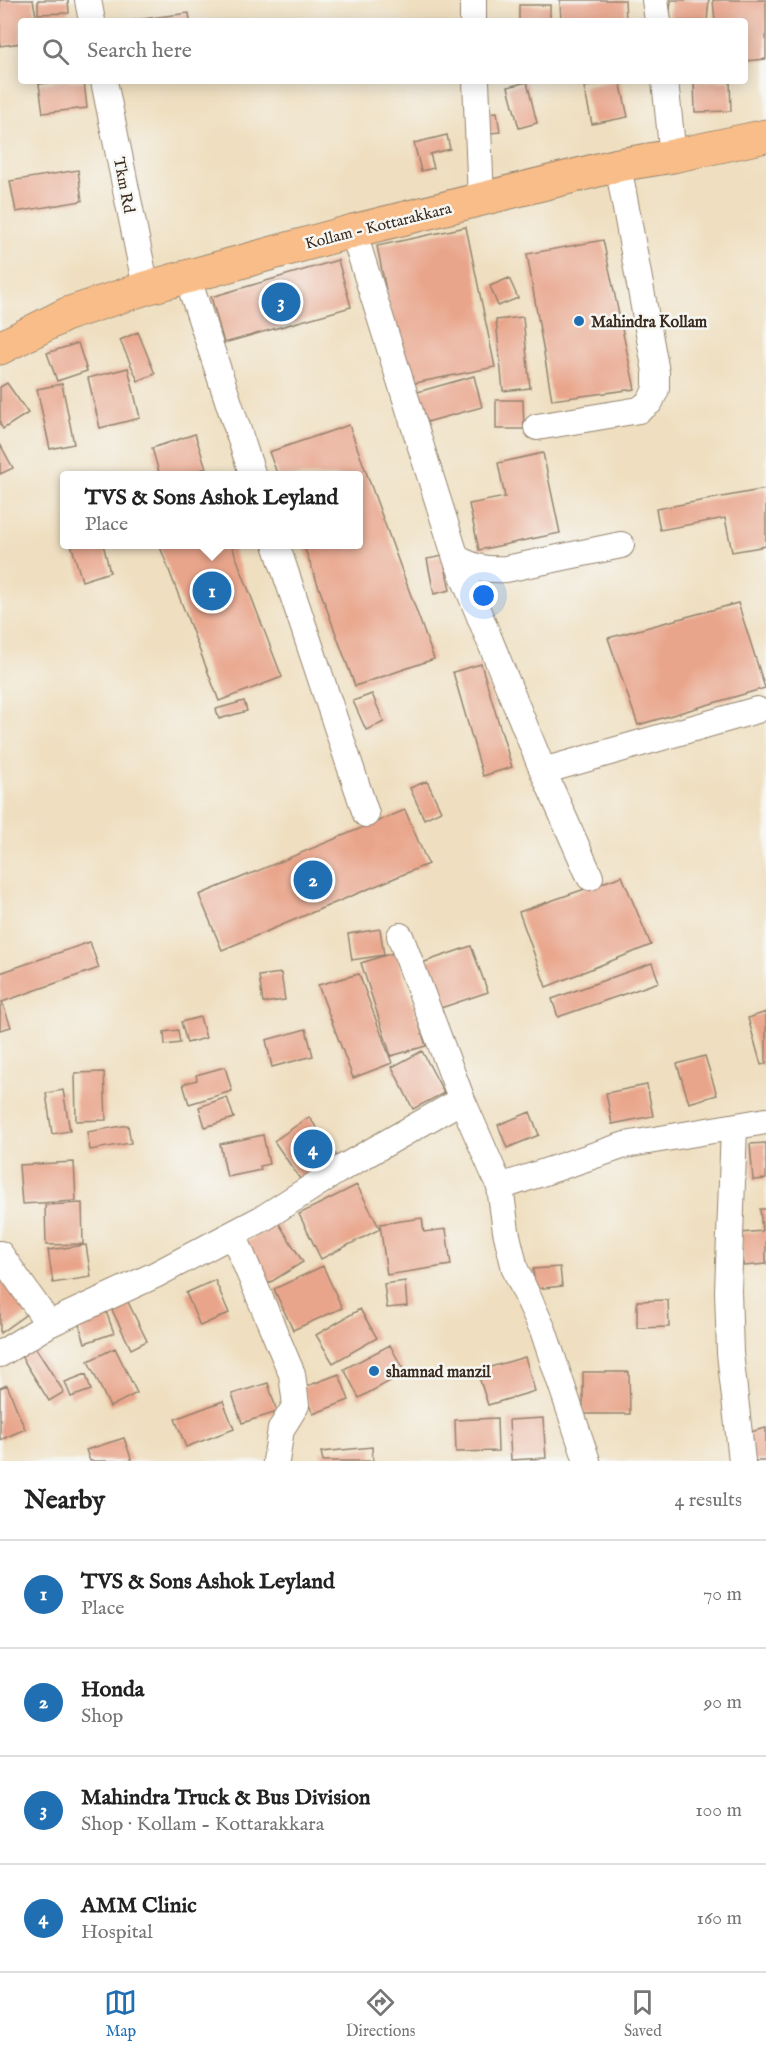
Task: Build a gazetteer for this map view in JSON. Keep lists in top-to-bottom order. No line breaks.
{"streets":{"main road":["Kollam - Kottarakkara"],"street":["Tkm Rd"]},"crossings":[["Tkm Rd","Kollam - Kottarakkara"]],"places":["Mahindra Kollam","shamnad manzil"],"page":{"search":"Search here","pins":["3","1","2","4"],"popup":["TVS & Sons Ashok Leyland","Place"],"heading":["Nearby","4 results"],"list":[{"mark":"1","name":"TVS & Sons Ashok Leyland","note":"Place","value":"70 m"},{"mark":"2","name":"Honda","note":"Shop","value":"90 m"},{"mark":"3","name":"Mahindra Truck & Bus Division","note":"Shop · Kollam - Kottarakkara","value":"100 m"},{"mark":"4","name":"AMM Clinic","note":"Hospital","value":"160 m"}],"nav":["Map","Directions","Saved"]}}
